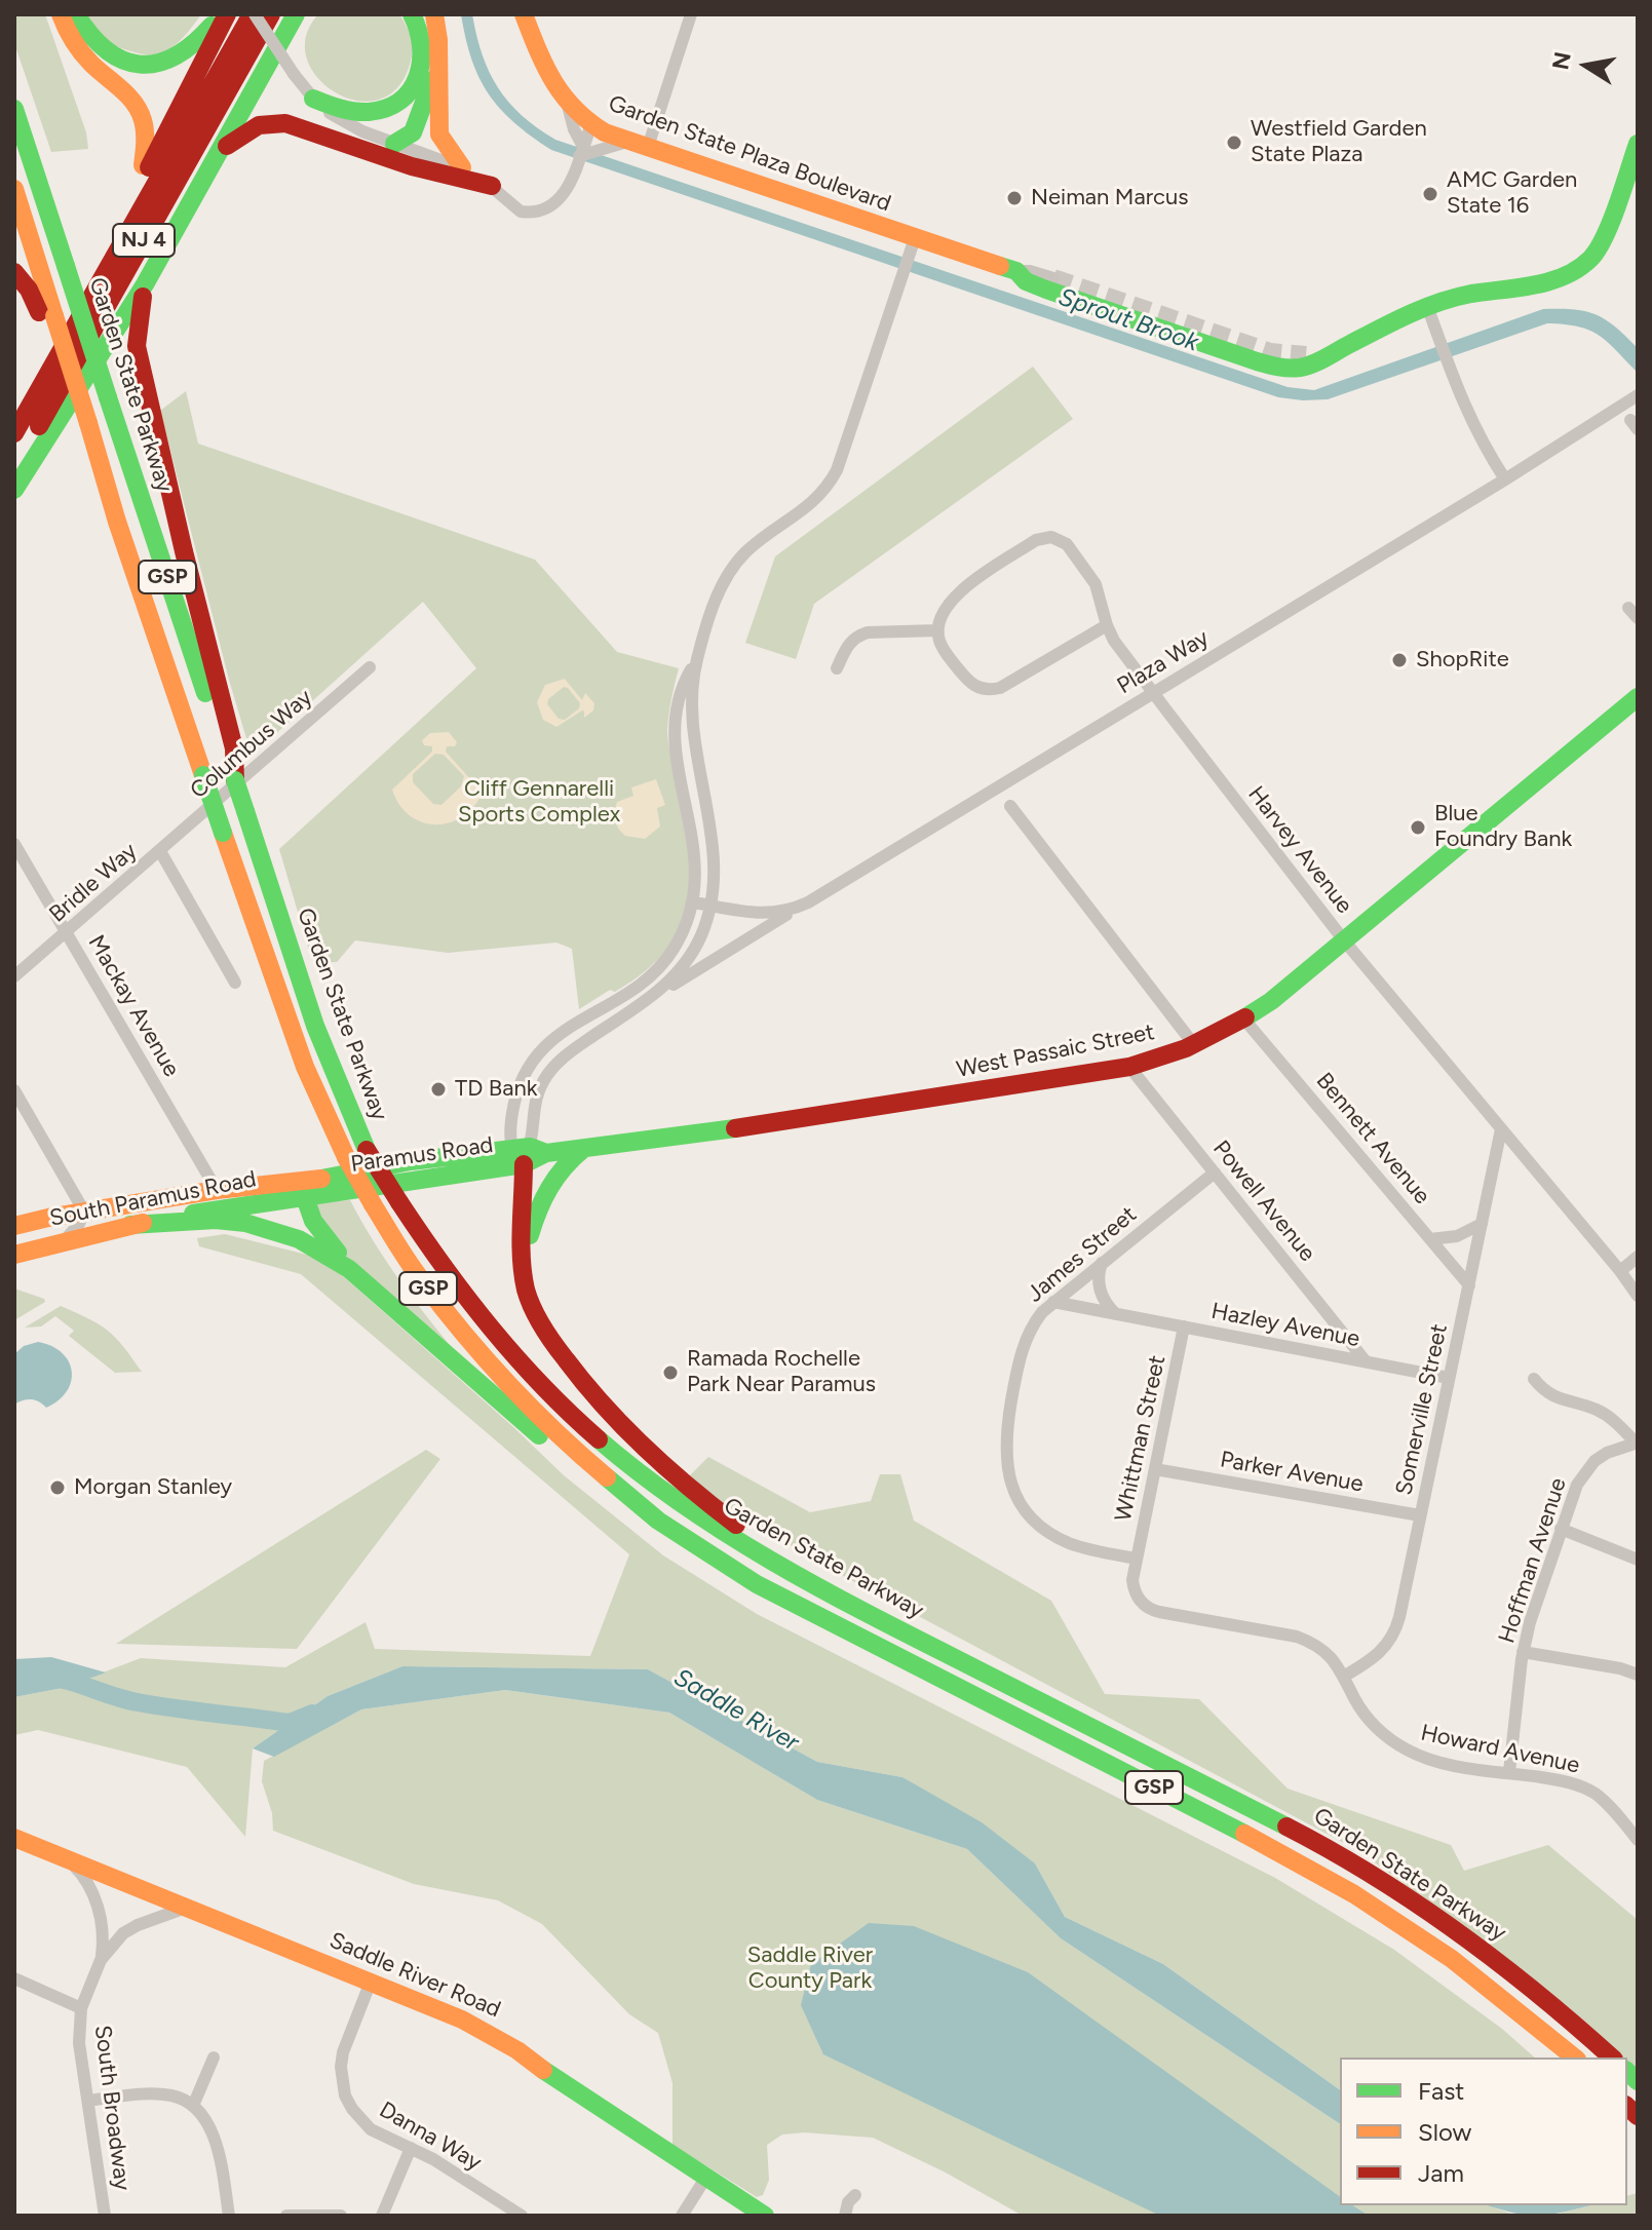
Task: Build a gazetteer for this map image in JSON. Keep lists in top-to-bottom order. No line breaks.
{"streets":{"main road":["Garden State Plaza Boulevard","NJ 4","Garden State Parkway","GSP","West Passaic Street","Paramus Road","South Paramus Road","Saddle River Road"],"street":["Plaza Way","Columbus Way","Harvey Avenue","Bridle Way","Mackay Avenue","Bennett Avenue","Powell Avenue","James Street","Hazley Avenue","Somerville Street","Whittman Street","Parker Avenue","Hoffman Avenue","Howard Avenue","South Broadway","Danna Way"]},"crossings":[["Plaza Way","Harvey Avenue"],["Columbus Way","Bridle Way"],["Harvey Avenue","West Passaic Street"],["Harvey Avenue","Somerville Street"],["Bridle Way","Mackay Avenue"],["Mackay Avenue","South Paramus Road"],["West Passaic Street","Bennett Avenue"],["West Passaic Street","Paramus Road"],["West Passaic Street","Powell Avenue"],["Bennett Avenue","Somerville Street"],["Paramus Road","South Paramus Road"],["Powell Avenue","James Street"],["Powell Avenue","Hazley Avenue"],["James Street","Hazley Avenue"],["James Street","Whittman Street"],["James Street","Howard Avenue"],["Hazley Avenue","Somerville Street"],["Hazley Avenue","Whittman Street"],["Somerville Street","Parker Avenue"],["Somerville Street","Howard Avenue"],["Whittman Street","Parker Avenue"],["Whittman Street","Howard Avenue"],["Hoffman Avenue","Howard Avenue"],["Saddle River Road","South Broadway"],["Saddle River Road","Danna Way"]],"water":["Sprout Brook","Saddle River"],"parks":["Cliff Gennarelli Sports Complex","Saddle River County Park"],"places":["Westfield Garden State Plaza","AMC Garden State 16","Neiman Marcus","ShopRite","Blue Foundry Bank","TD Bank","Ramada Rochelle Park Near Paramus","Morgan Stanley"],"legend":["Fast","Slow","Jam"],"north":"left"}
